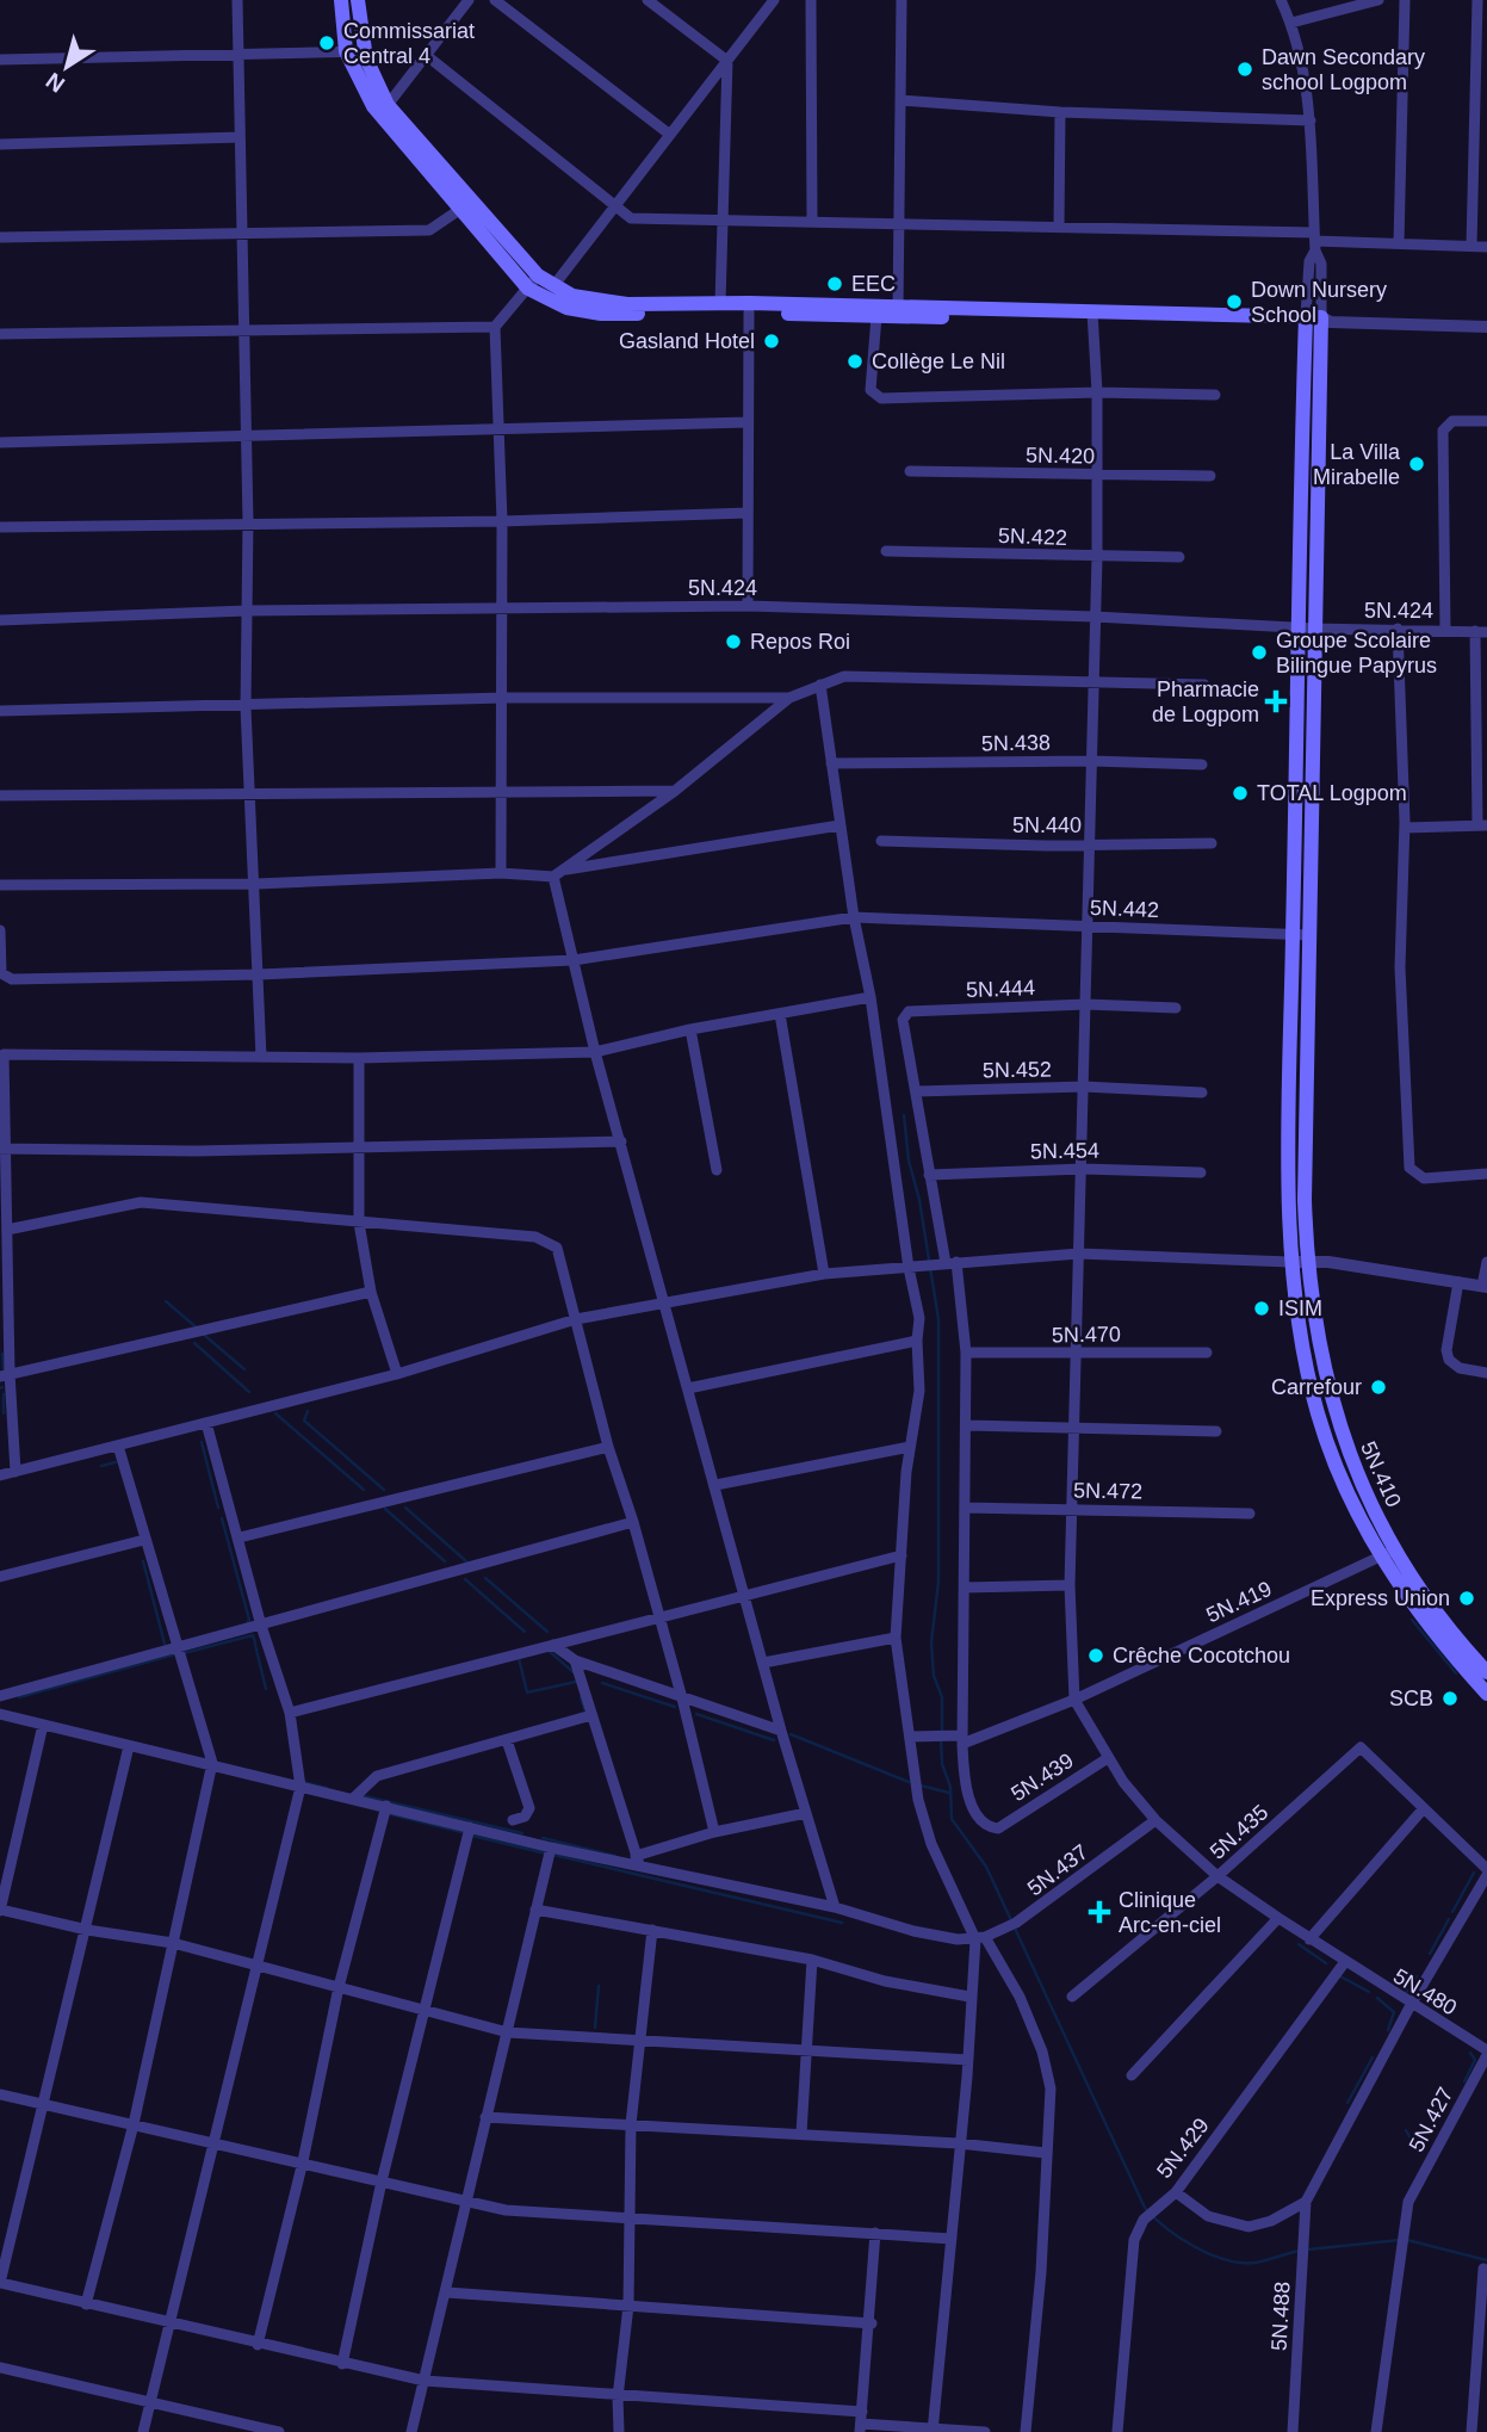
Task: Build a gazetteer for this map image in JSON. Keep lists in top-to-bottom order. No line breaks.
{"streets":{"main road":["5N.410"],"street":["5N.420","5N.422","5N.424","5N.438","5N.440","5N.442","5N.444","5N.452","5N.454","5N.470","5N.472","5N.419","5N.439","5N.435","5N.437","5N.480","5N.427","5N.429","5N.488"]},"crossings":[["5N.444","5N.452"],["5N.410","5N.419"],["5N.419","5N.439"],["5N.419","5N.480"],["5N.439","5N.480"],["5N.435","5N.480"],["5N.437","5N.480"],["5N.480","5N.427"],["5N.480","5N.429"]],"places":{"other":["Commissariat Central 4","Dawn Secondary school Logpom","EEC","Down Nursery School","Gasland Hotel","Collège Le Nil","La Villa Mirabelle","Repos Roi","Groupe Scolaire Bilingue Papyrus","TOTAL Logpom","ISIM","Carrefour","Express Union","Crêche Cocotchou","SCB"],"health":["Pharmacie de Logpom","Clinique Arc-en-ciel"]},"north":"bottom left"}
